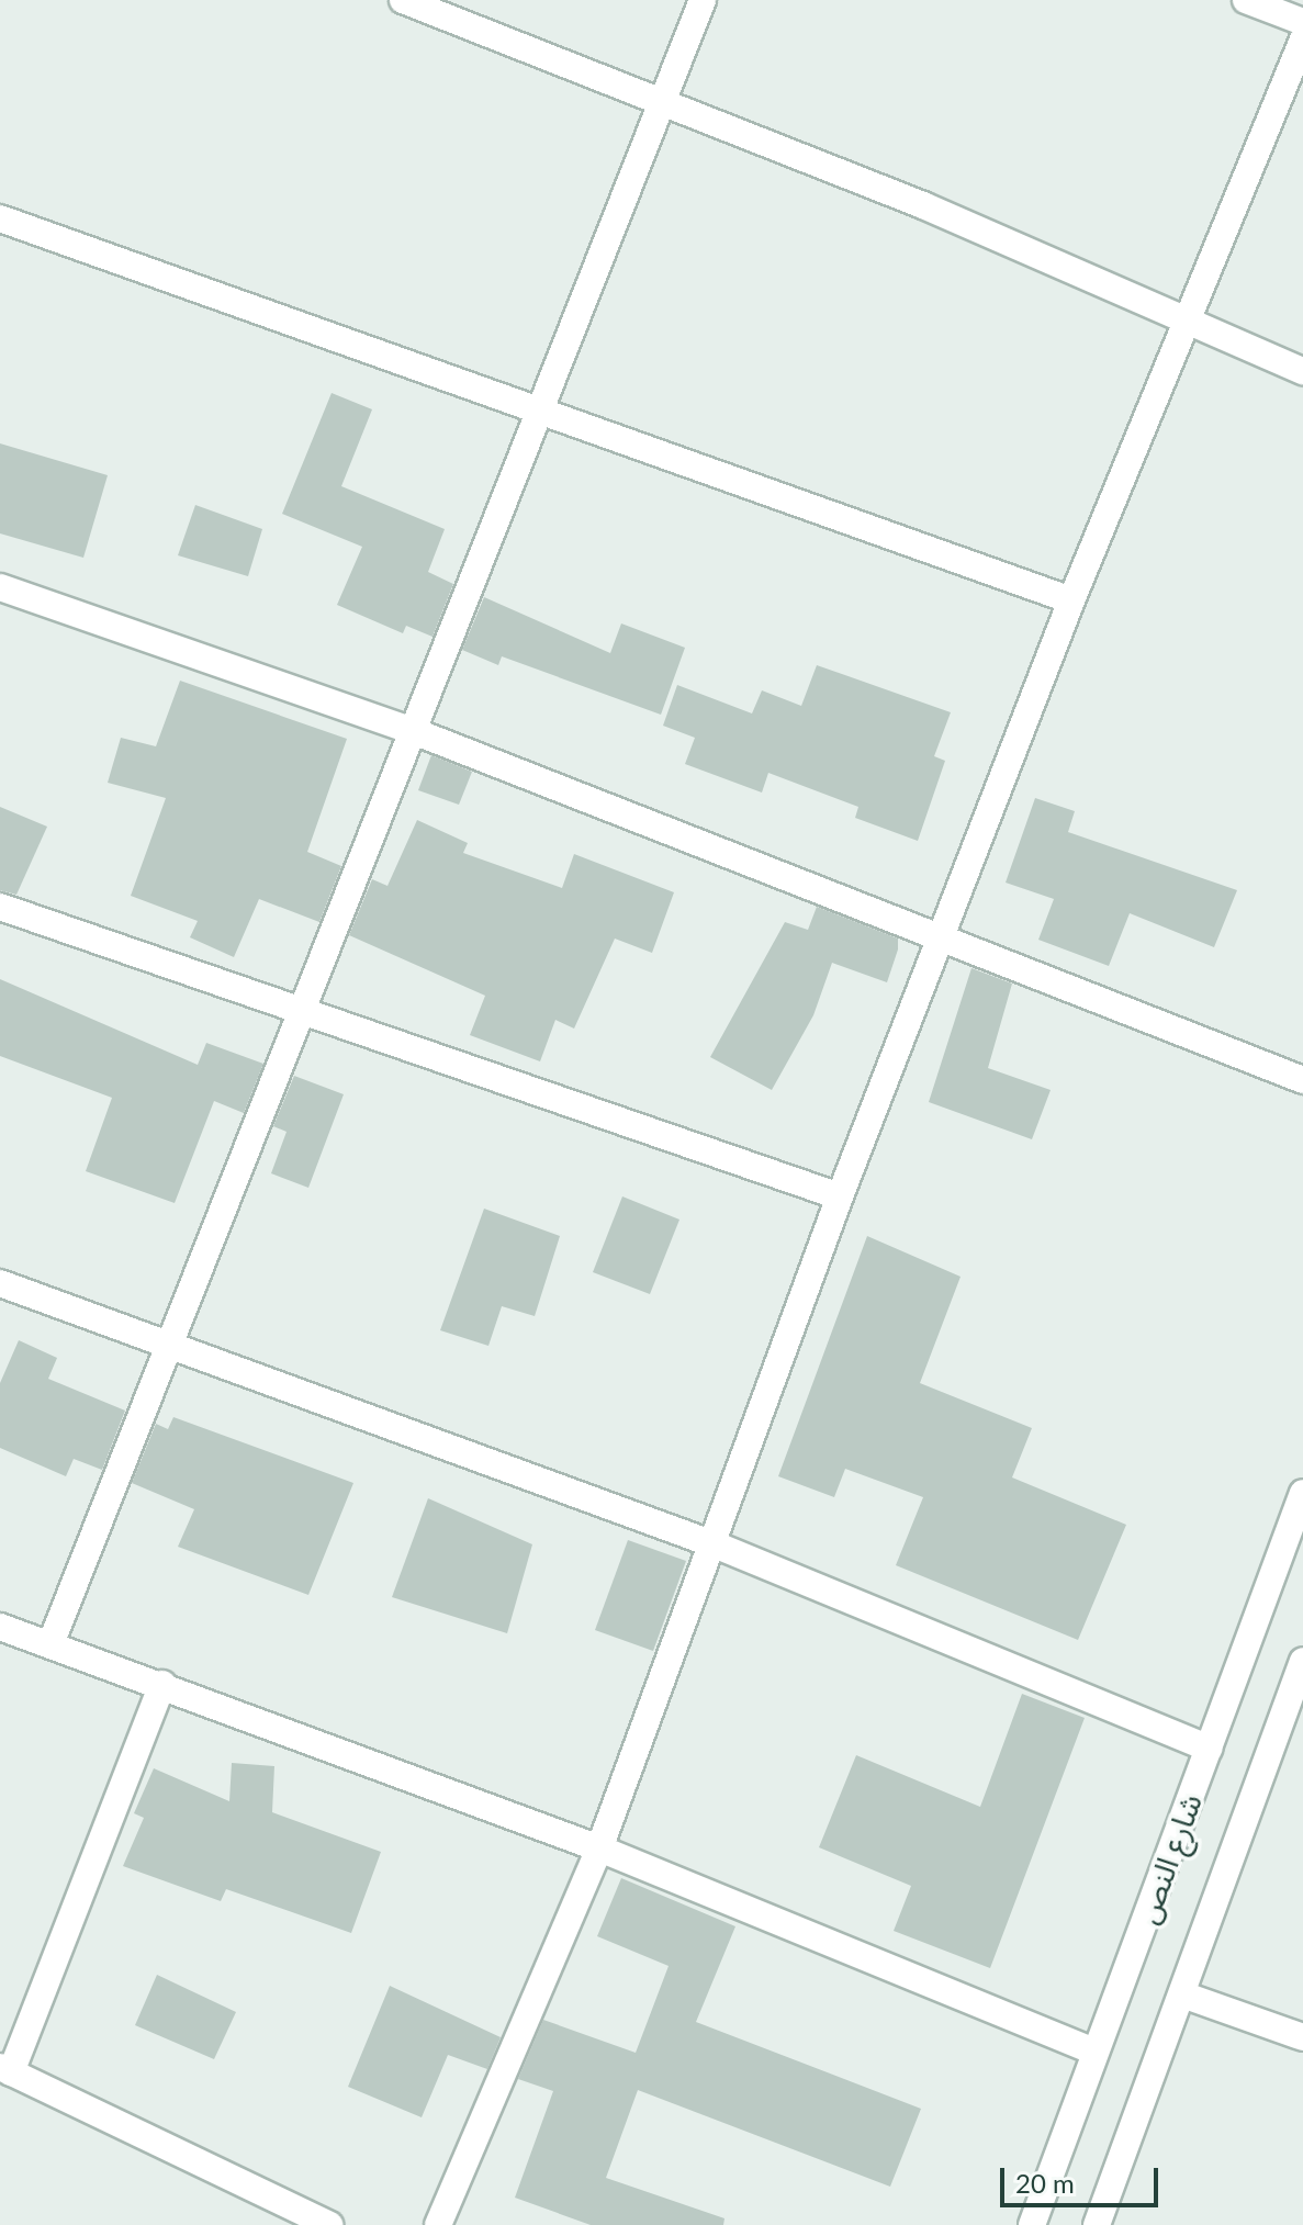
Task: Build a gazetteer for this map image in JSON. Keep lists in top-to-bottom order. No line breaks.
{"streets":{"street":["شارع النص"]},"scale_bar":"20 m"}
